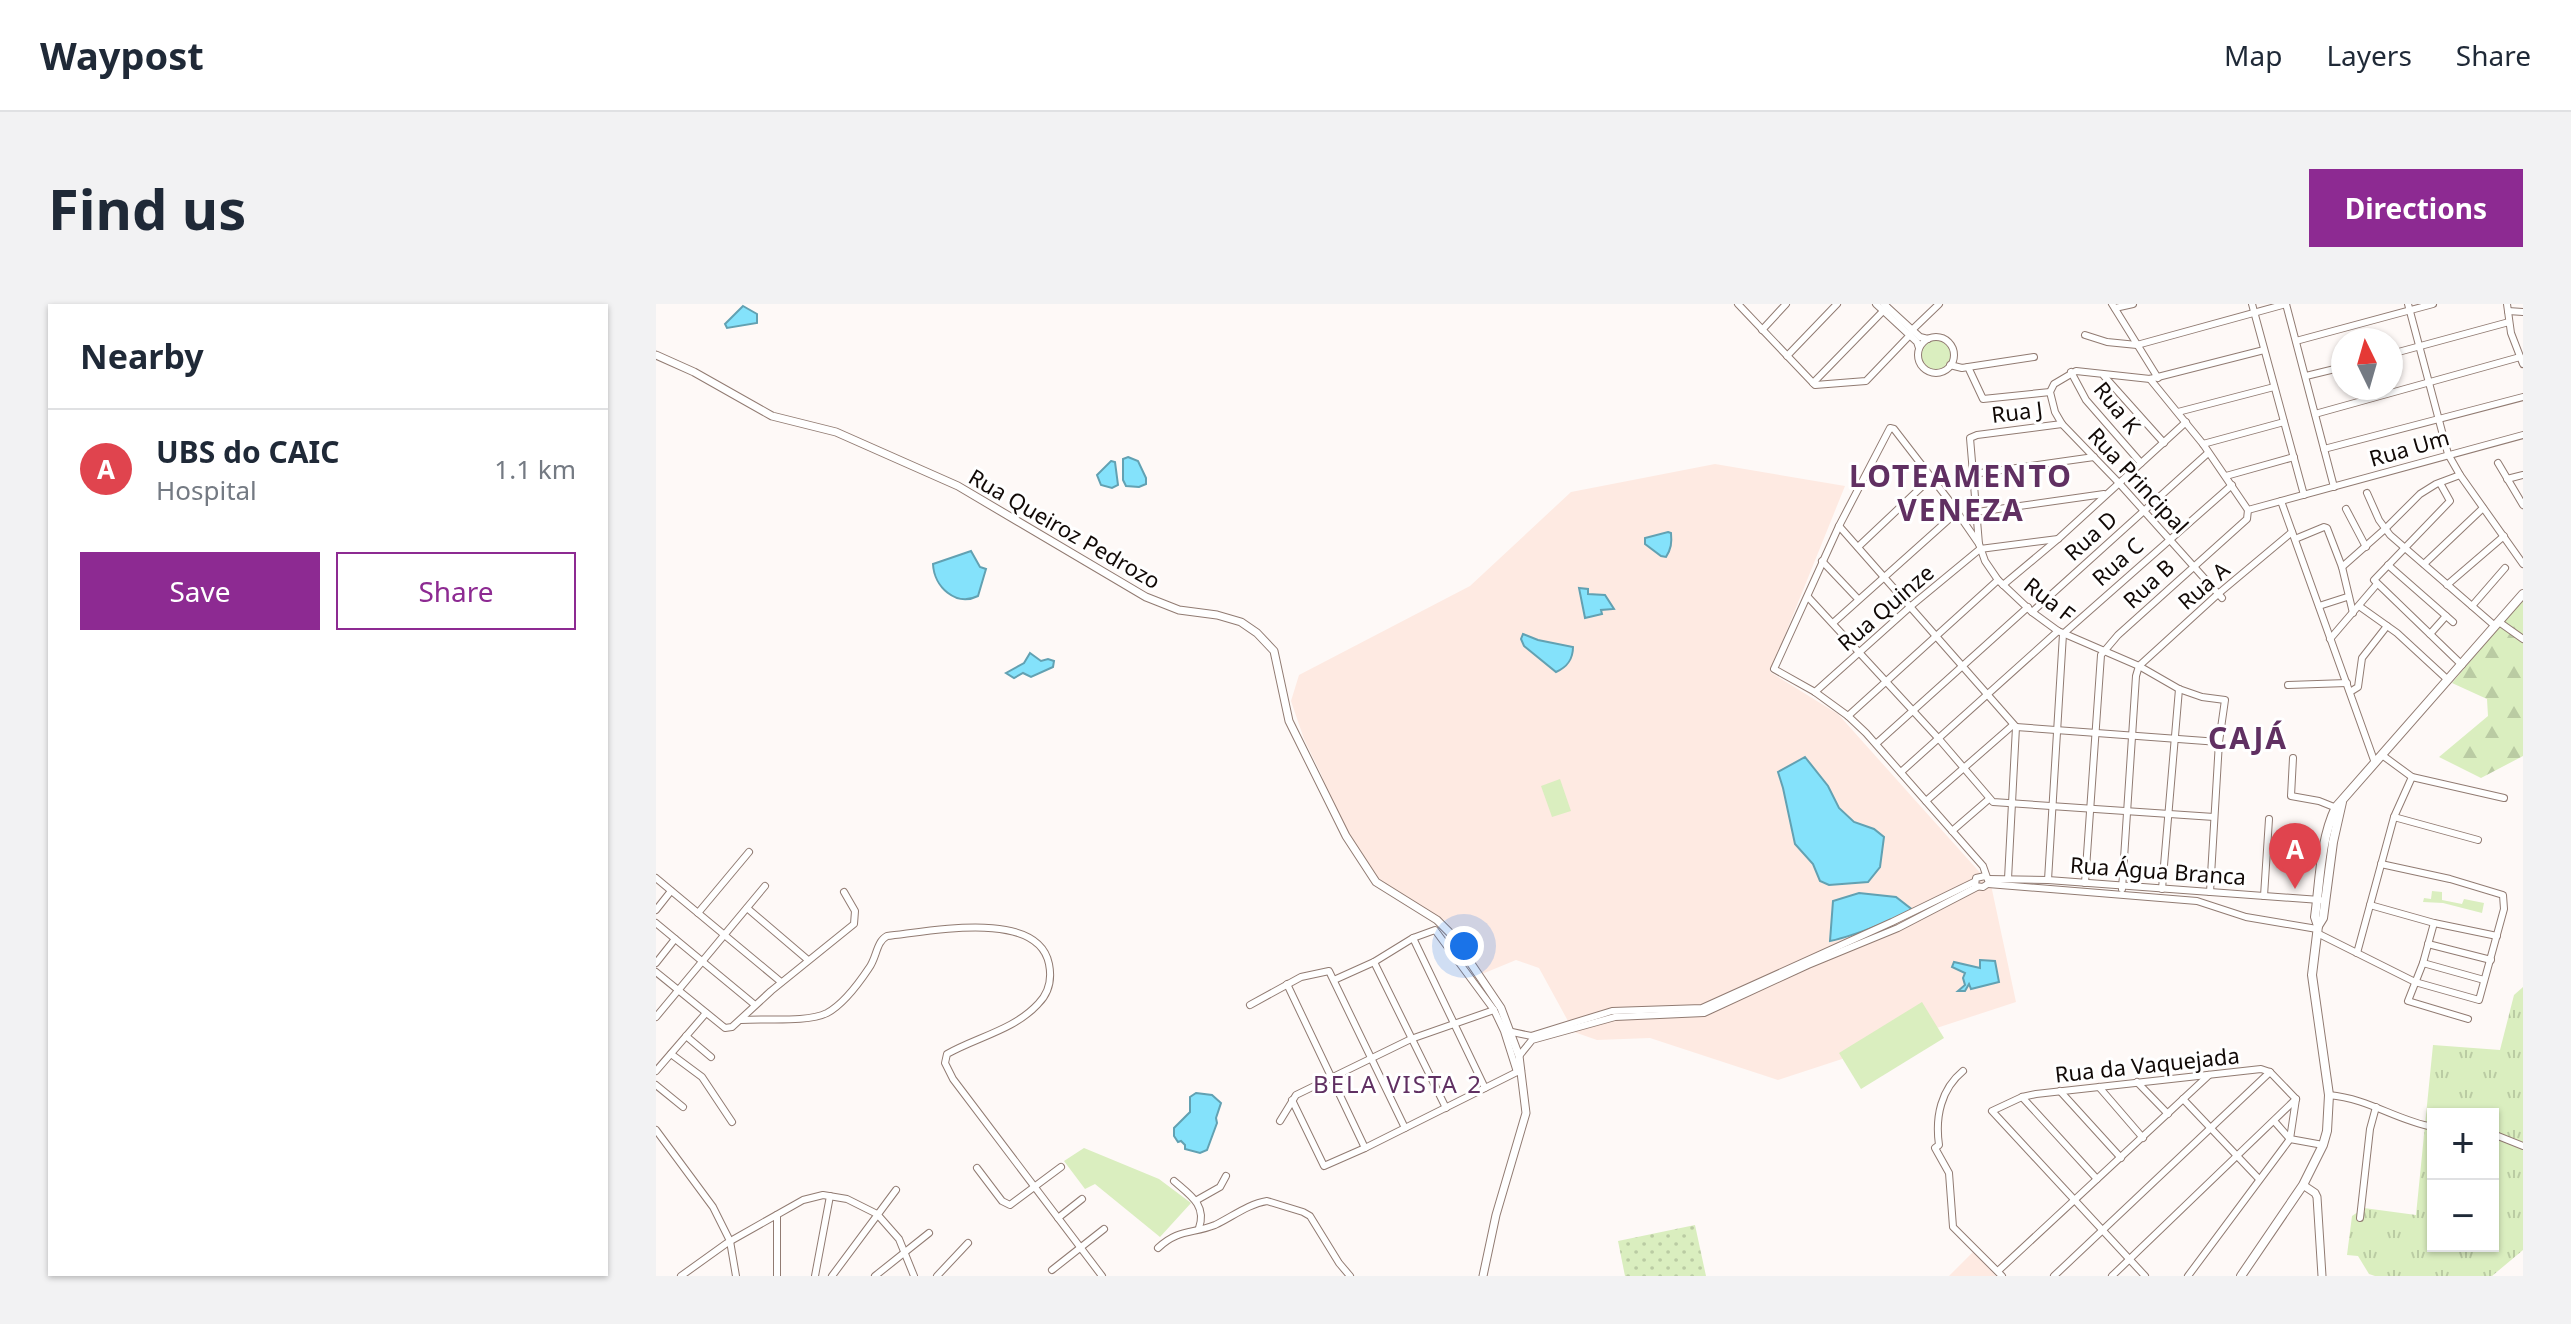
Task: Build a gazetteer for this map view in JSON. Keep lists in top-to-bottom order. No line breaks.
{"streets":{"street":["Rua K","Rua J","Rua Um","Rua Principal","Rua Queiroz Pedrozo","Rua D","Rua C","Rua B","Rua A","Rua F","Rua Quinze","Rua Água Branca","Rua da Vaquejada"]},"crossings":[["Rua J","Rua Principal"],["Rua J","Rua F"],["Rua Principal","Rua D"],["Rua Principal","Rua C"],["Rua Principal","Rua B"],["Rua Principal","Rua A"],["Rua D","Rua F"],["Rua C","Rua F"],["Rua B","Rua F"],["Rua A","Rua F"],["Rua F","Rua Quinze"]],"districts":["LOTEAMENTO VENEZA","CAJÁ","BELA VISTA 2"],"north":"top","page":{"header":"Waypost","nav":["Map","Layers","Share"],"buttons":["Directions",["Save","Share"]],"title":"Find us","heading":"Nearby","list":[{"mark":"A","name":"UBS do CAIC","note":"Hospital","value":"1.1 km"}],"pins":"A","map_buttons":["+","−"]}}
